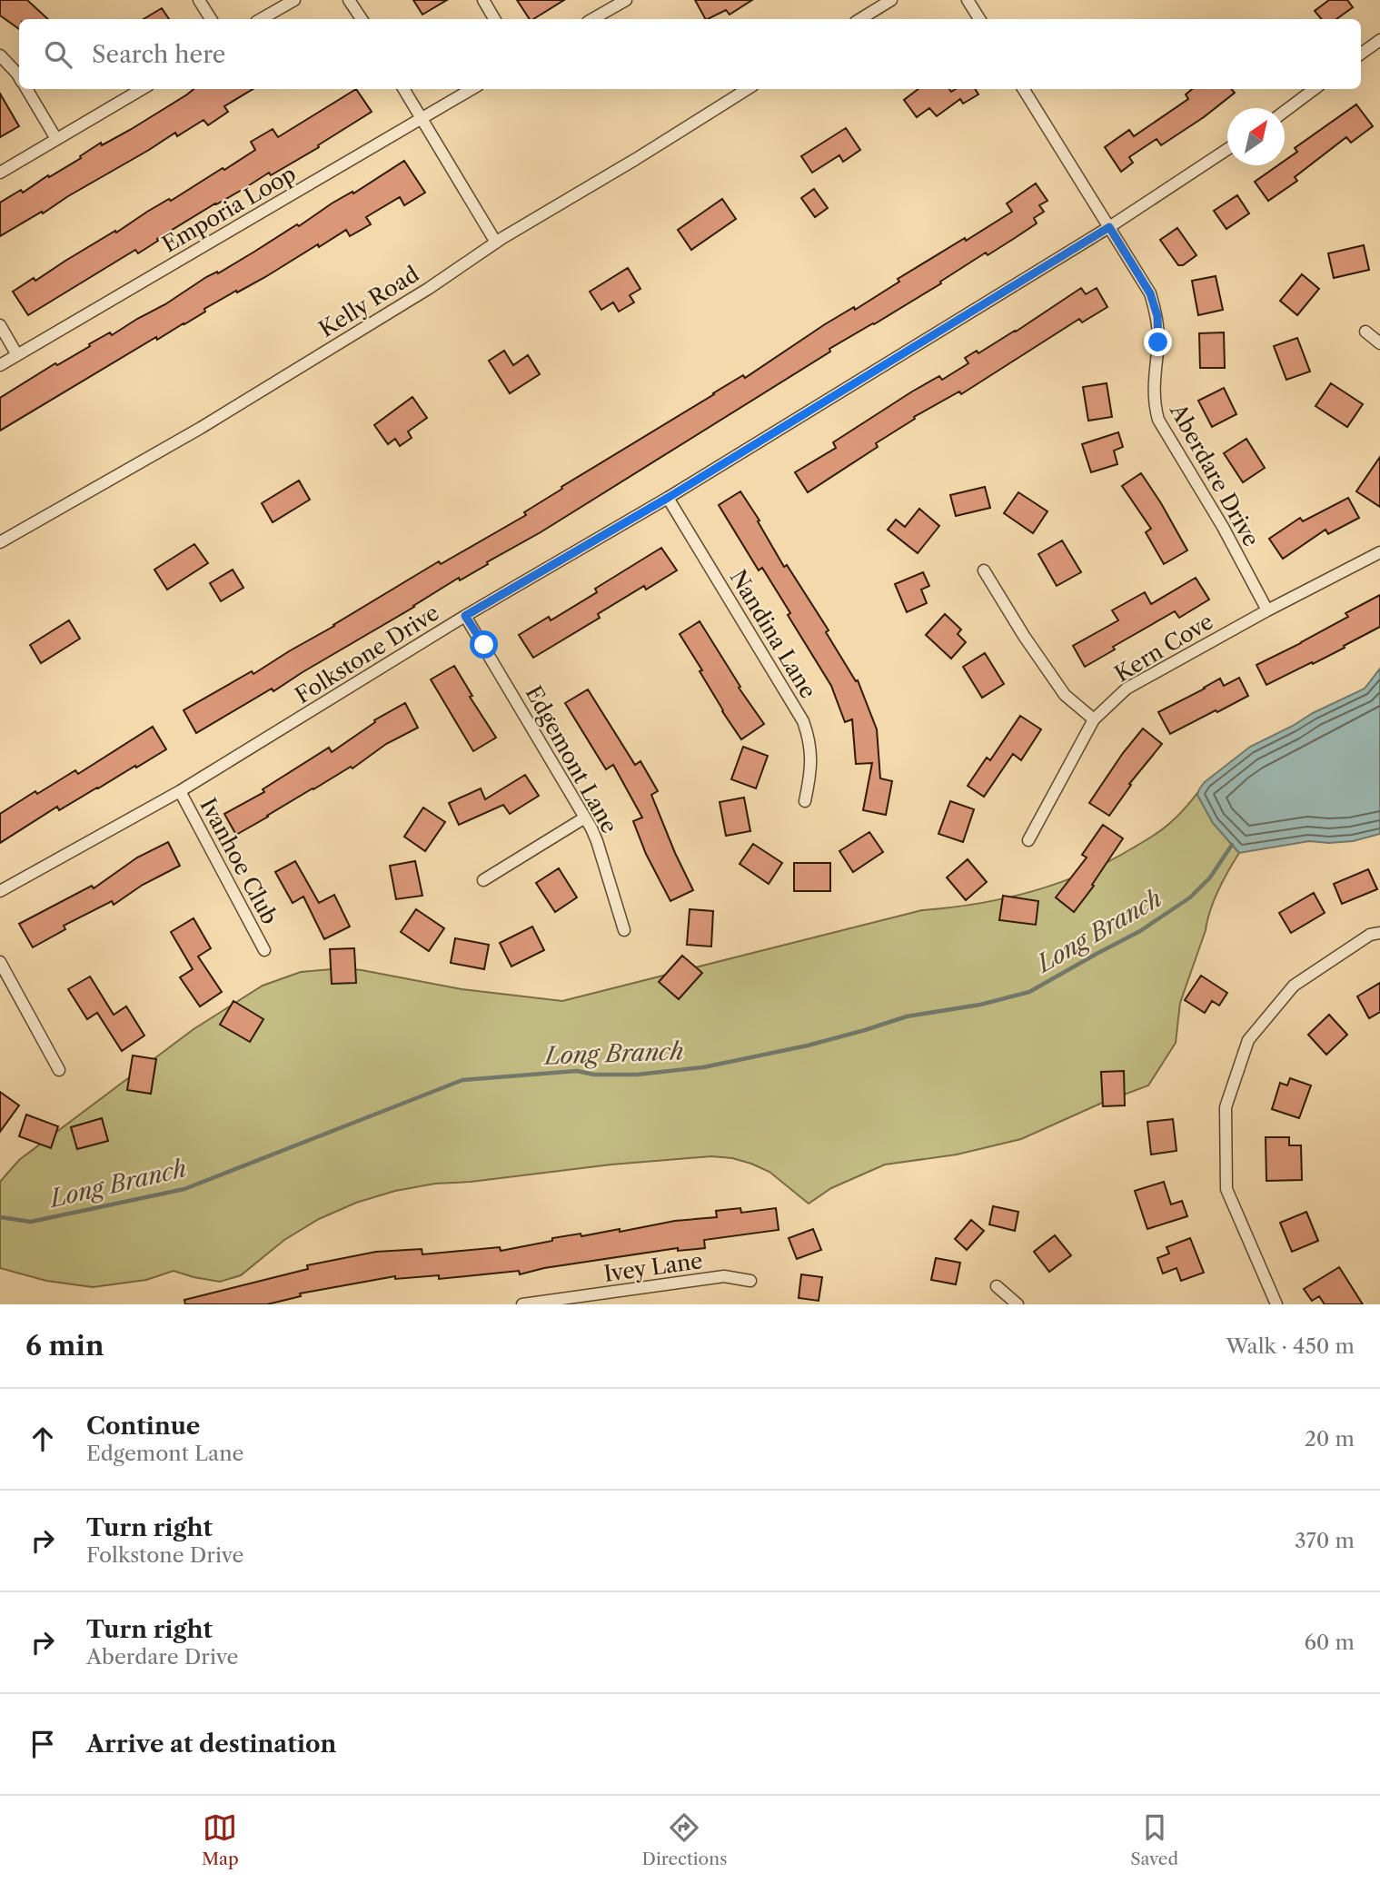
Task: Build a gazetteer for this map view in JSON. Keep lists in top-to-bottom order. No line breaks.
{"streets":{"street":["Emporia Loop","Kelly Road","Aberdare Drive","Nandina Lane","Kern Cove","Folkstone Drive","Edgemont Lane","Ivanhoe Club","Ivey Lane"]},"crossings":[["Aberdare Drive","Kern Cove"],["Aberdare Drive","Folkstone Drive"],["Nandina Lane","Folkstone Drive"],["Folkstone Drive","Edgemont Lane"],["Folkstone Drive","Ivanhoe Club"]],"water":["Long Branch"],"north":"top right","page":{"search":"Search here","heading":["6 min","Walk · 450 m"],"list":[["Continue","Edgemont Lane","20 m"],["Turn right","Folkstone Drive","370 m"],["Turn right","Aberdare Drive","60 m"],"Arrive at destination"],"nav":["Map","Directions","Saved"]}}
